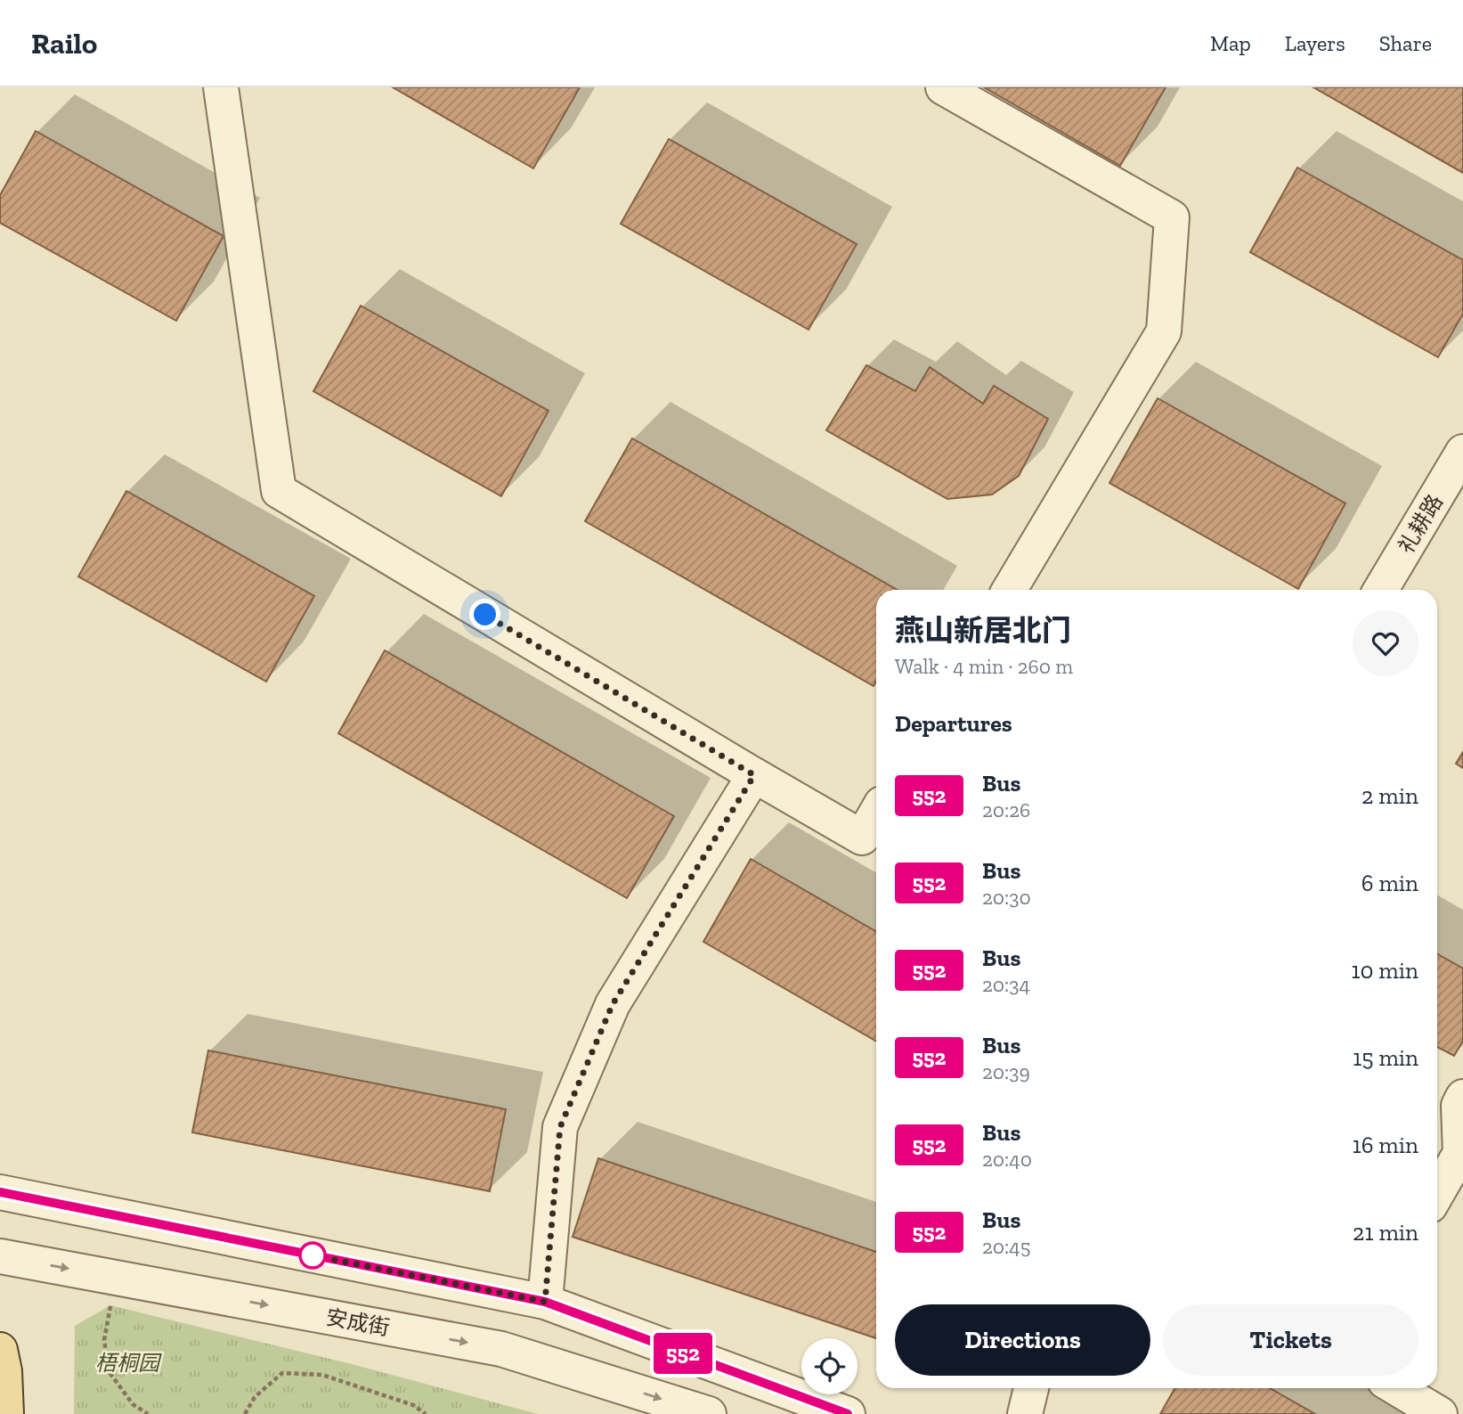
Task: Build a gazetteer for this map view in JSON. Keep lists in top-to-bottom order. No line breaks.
{"streets":{"street":["礼耕路","安成街"]},"parks":["梧桐园"],"lines":["bus line 552"],"page":{"header":"Railo","nav":["Map","Layers","Share"],"on_map":"552","heading":[["燕山新居北门","Walk · 4 min · 260 m"],"Departures"],"list":[{"mark":"552","name":"Bus","note":"20:26","value":"2 min"},{"mark":"552","name":"Bus","note":"20:30","value":"6 min"},{"mark":"552","name":"Bus","note":"20:34","value":"10 min"},{"mark":"552","name":"Bus","note":"20:39","value":"15 min"},{"mark":"552","name":"Bus","note":"20:40","value":"16 min"},{"mark":"552","name":"Bus","note":"20:45","value":"21 min"}],"buttons":["Directions","Tickets"]}}
